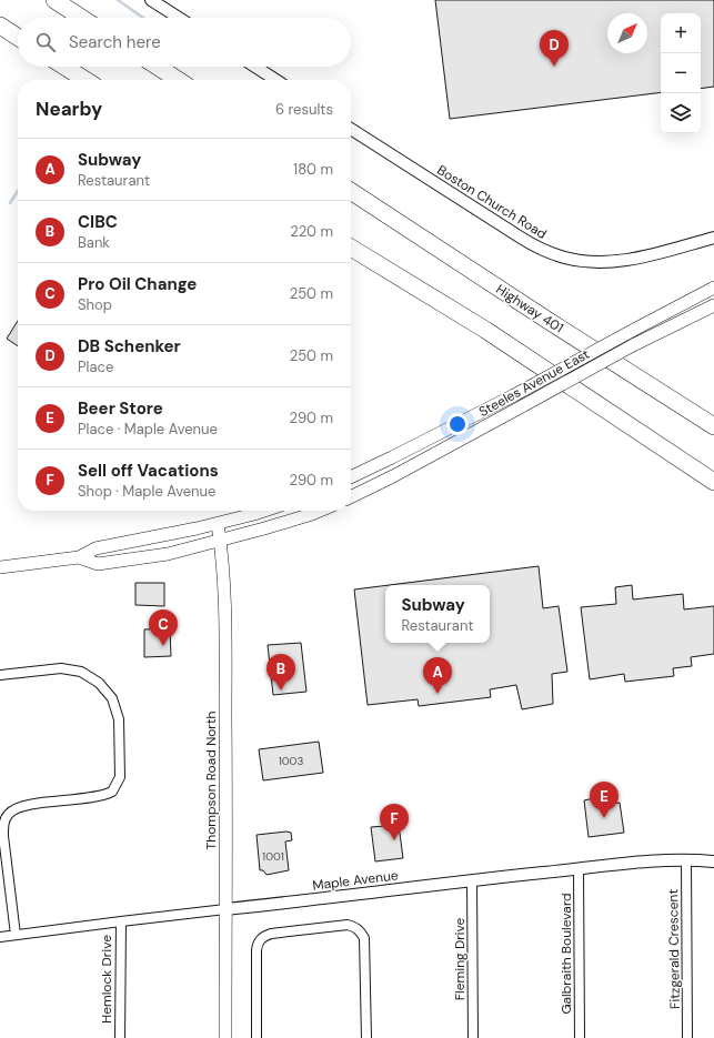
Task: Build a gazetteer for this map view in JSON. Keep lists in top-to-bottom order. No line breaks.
{"streets":{"highway":["Highway 401"],"main road":["Steeles Avenue East","Thompson Road North"],"street":["Boston Church Road","Maple Avenue","Fitzgerald Crescent","Galbraith Boulevard","Fleming Drive","Hemlock Drive"]},"crossings":[["Thompson Road North","Maple Avenue"],["Maple Avenue","Fitzgerald Crescent"],["Maple Avenue","Galbraith Boulevard"],["Maple Avenue","Fleming Drive"],["Maple Avenue","Hemlock Drive"]],"house_numbers":["1003","1001"],"north":"top right","page":{"map_buttons":["+","−"],"search":"Search here","pins":["D","C","B","A","E","F"],"heading":["Nearby","6 results"],"list":[{"mark":"A","name":"Subway","note":"Restaurant","value":"180 m"},{"mark":"B","name":"CIBC","note":"Bank","value":"220 m"},{"mark":"C","name":"Pro Oil Change","note":"Shop","value":"250 m"},{"mark":"D","name":"DB Schenker","note":"Place","value":"250 m"},{"mark":"E","name":"Beer Store","note":"Place · Maple Avenue","value":"290 m"},{"mark":"F","name":"Sell off Vacations","note":"Shop · Maple Avenue","value":"290 m"}],"popup":["Subway","Restaurant"]}}
